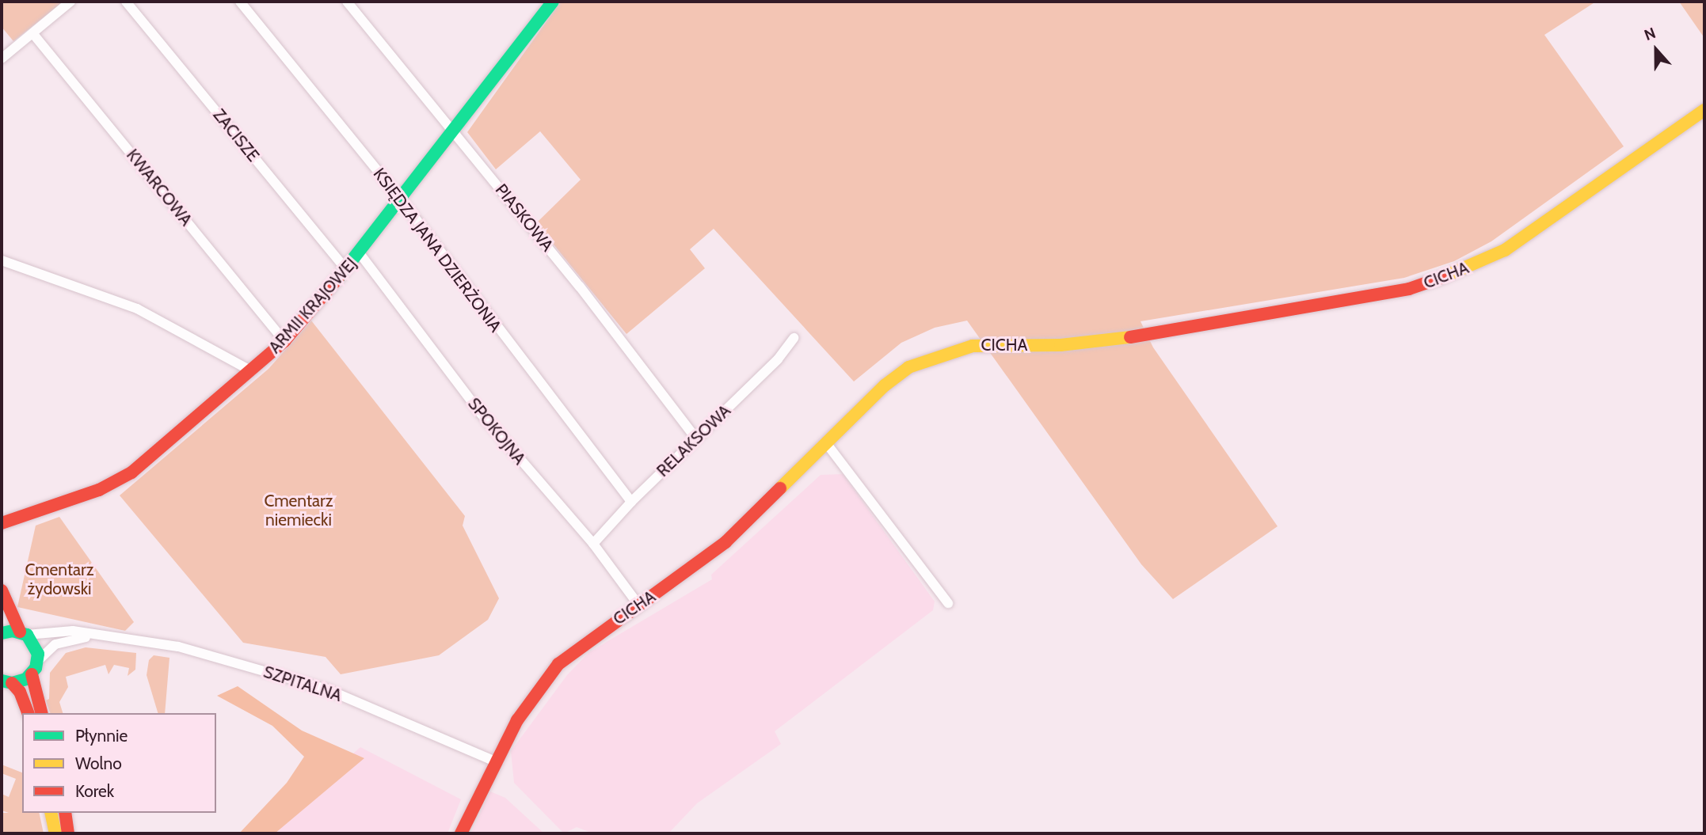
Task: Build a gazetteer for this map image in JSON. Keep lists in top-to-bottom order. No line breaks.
{"streets":{"street":["ZACISZE","KWARCOWA","PIASKOWA","KSIĘDZA JANA DZIERŻONIA","CICHA","ARMII KRAJOWEJ","SPOKOJNA","RELAKSOWA","SZPITALNA"]},"crossings":[["ZACISZE","ARMII KRAJOWEJ"],["KWARCOWA","ARMII KRAJOWEJ"],["PIASKOWA","ARMII KRAJOWEJ"],["PIASKOWA","RELAKSOWA"],["KSIĘDZA JANA DZIERŻONIA","ARMII KRAJOWEJ"],["KSIĘDZA JANA DZIERŻONIA","RELAKSOWA"],["CICHA","SPOKOJNA"],["CICHA","SZPITALNA"],["ARMII KRAJOWEJ","SPOKOJNA"],["SPOKOJNA","RELAKSOWA"]],"parks":["Cmentarz niemiecki","Cmentarz żydowski"],"legend":["Płynnie","Wolno","Korek"],"north":"top"}
